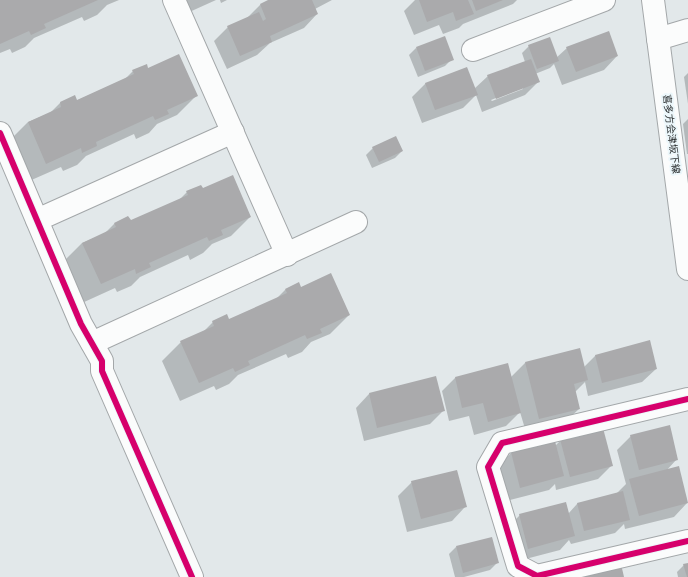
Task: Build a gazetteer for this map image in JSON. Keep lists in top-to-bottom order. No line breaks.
{"streets":{"street":["喜多方会津坂下線"]}}
